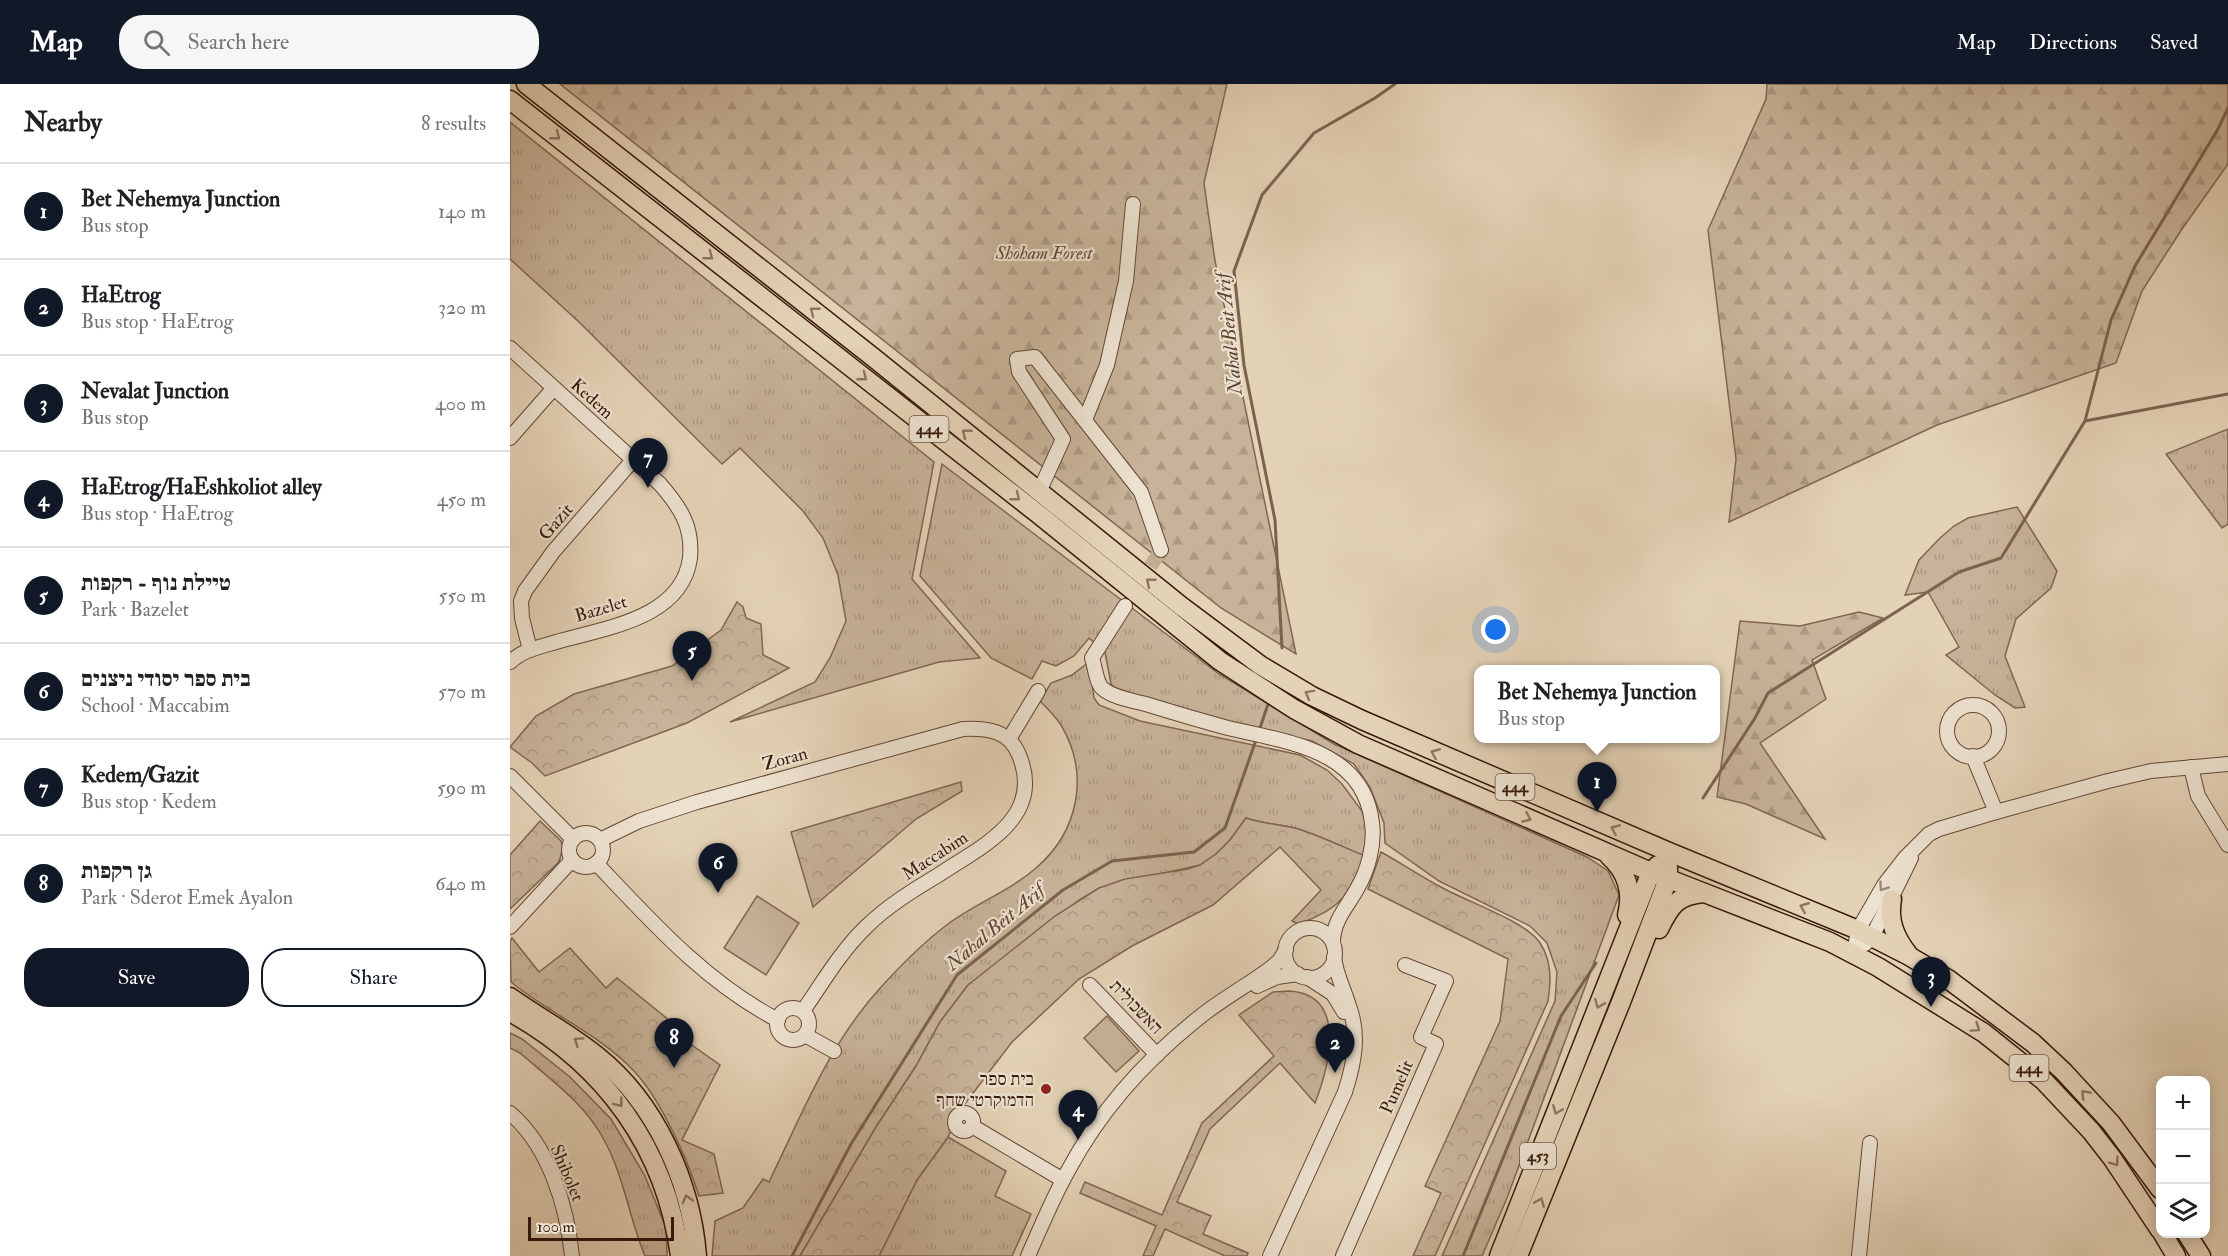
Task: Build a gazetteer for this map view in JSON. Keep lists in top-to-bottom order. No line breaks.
{"streets":{"main road":["444","453"],"street":["Kedem","Gazit","Bazelet","Zoran","Maccabim","האשכולית","Pumelit","Shibolet"]},"crossings":[["Kedem","Gazit"],["Kedem","Bazelet"],["444","453"],["Gazit","Bazelet"],["Zoran","Maccabim"]],"water":["Nahal Beit Arif"],"parks":["Shoham Forest"],"places":["בית ספר הדמוקרטי שחף"],"scale_bar":"100 m","page":{"header":"Map","search":"Search here","nav":["Map","Directions","Saved"],"heading":["Nearby","8 results"],"list":[{"mark":"1","name":"Bet Nehemya Junction","note":"Bus stop","value":"140 m"},{"mark":"2","name":"HaEtrog","note":"Bus stop · HaEtrog","value":"320 m"},{"mark":"3","name":"Nevalat Junction","note":"Bus stop","value":"400 m"},{"mark":"4","name":"HaEtrog/HaEshkoliot alley","note":"Bus stop · HaEtrog","value":"450 m"},{"mark":"5","name":"טיילת נוף - רקפות","note":"Park · Bazelet","value":"550 m"},{"mark":"6","name":"בית ספר יסודי ניצנים","note":"School · Maccabim","value":"570 m"},{"mark":"7","name":"Kedem/Gazit","note":"Bus stop · Kedem","value":"590 m"},{"mark":"8","name":"גן רקפות","note":"Park · Sderot Emek Ayalon","value":"640 m"}],"pins":["7","5","1","6","3","8","2","4"],"popup":["Bet Nehemya Junction","Bus stop"],"buttons":["Save","Share"],"map_buttons":["+","−"],"scale":"100 m"}}
